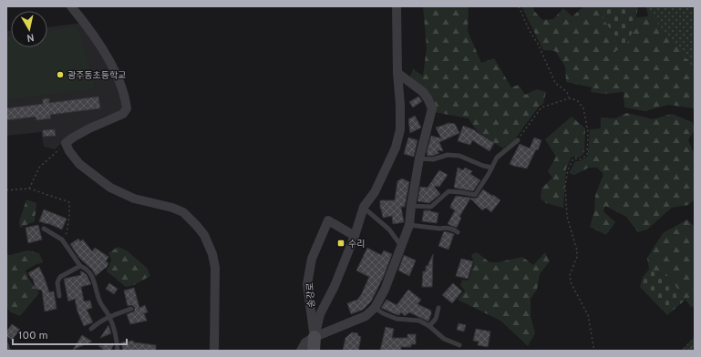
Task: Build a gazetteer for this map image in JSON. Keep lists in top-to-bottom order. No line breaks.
{"streets":{"main road":["송강로"]},"places":{"other":["광주동초등학교"],"transit":["수리"]},"scale_bar":"100 m","north":"bottom"}
